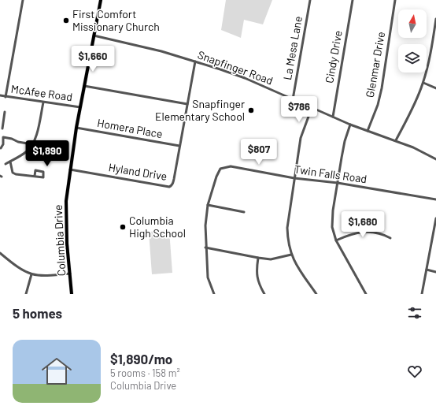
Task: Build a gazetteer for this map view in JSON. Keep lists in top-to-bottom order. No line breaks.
{"streets":{"main road":["Columbia Drive"],"street":["La Mesa Lane","Cindy Drive","Glenmar Drive","Snapfinger Road","McAfee Road","Homera Place","Hyland Drive","Twin Falls Road"]},"crossings":[["La Mesa Lane","Snapfinger Road"],["Cindy Drive","Snapfinger Road"],["Glenmar Drive","Snapfinger Road"],["Snapfinger Road","Hyland Drive"],["Snapfinger Road","Columbia Drive"],["McAfee Road","Columbia Drive"],["Homera Place","Hyland Drive"],["Homera Place","Columbia Drive"],["Hyland Drive","Columbia Drive"]],"places":["First Comfort Missionary Church","Snapfinger Elementary School","Columbia High School"],"north":"top","page":{"price":["$1,660","$786","$807","$1,890","$1,680"],"heading":"5 homes","list":[{"name":"$1,890/mo","note":"5 rooms · 158 m² · Columbia Drive"}]}}
